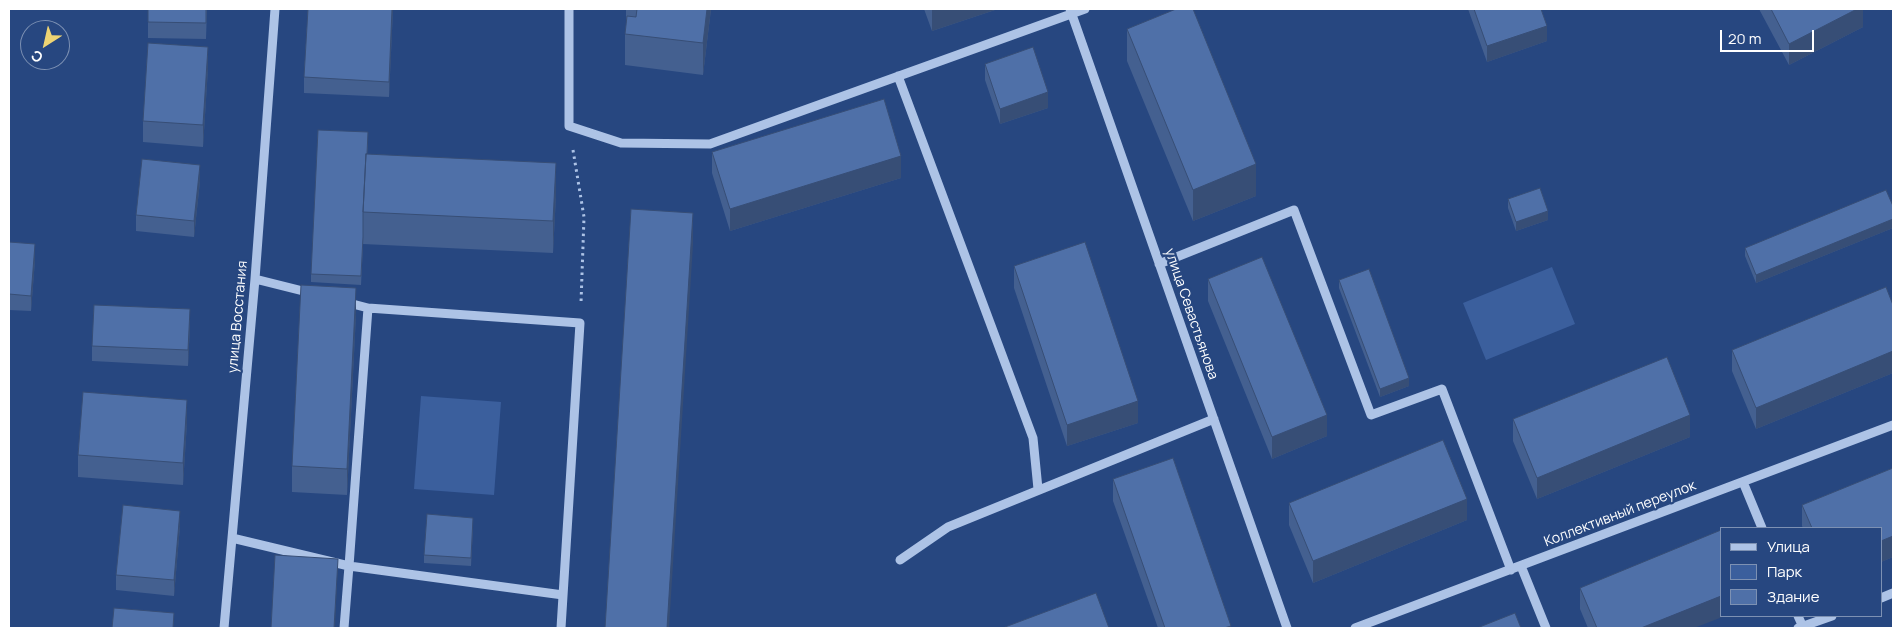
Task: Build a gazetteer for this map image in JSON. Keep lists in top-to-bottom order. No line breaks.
{"streets":{"street":["улица Севастьянова","улица Восстания","Коллективный переулок"]},"legend":["Улица","Парк","Здание"],"scale_bar":"20 m","north":"bottom left"}
